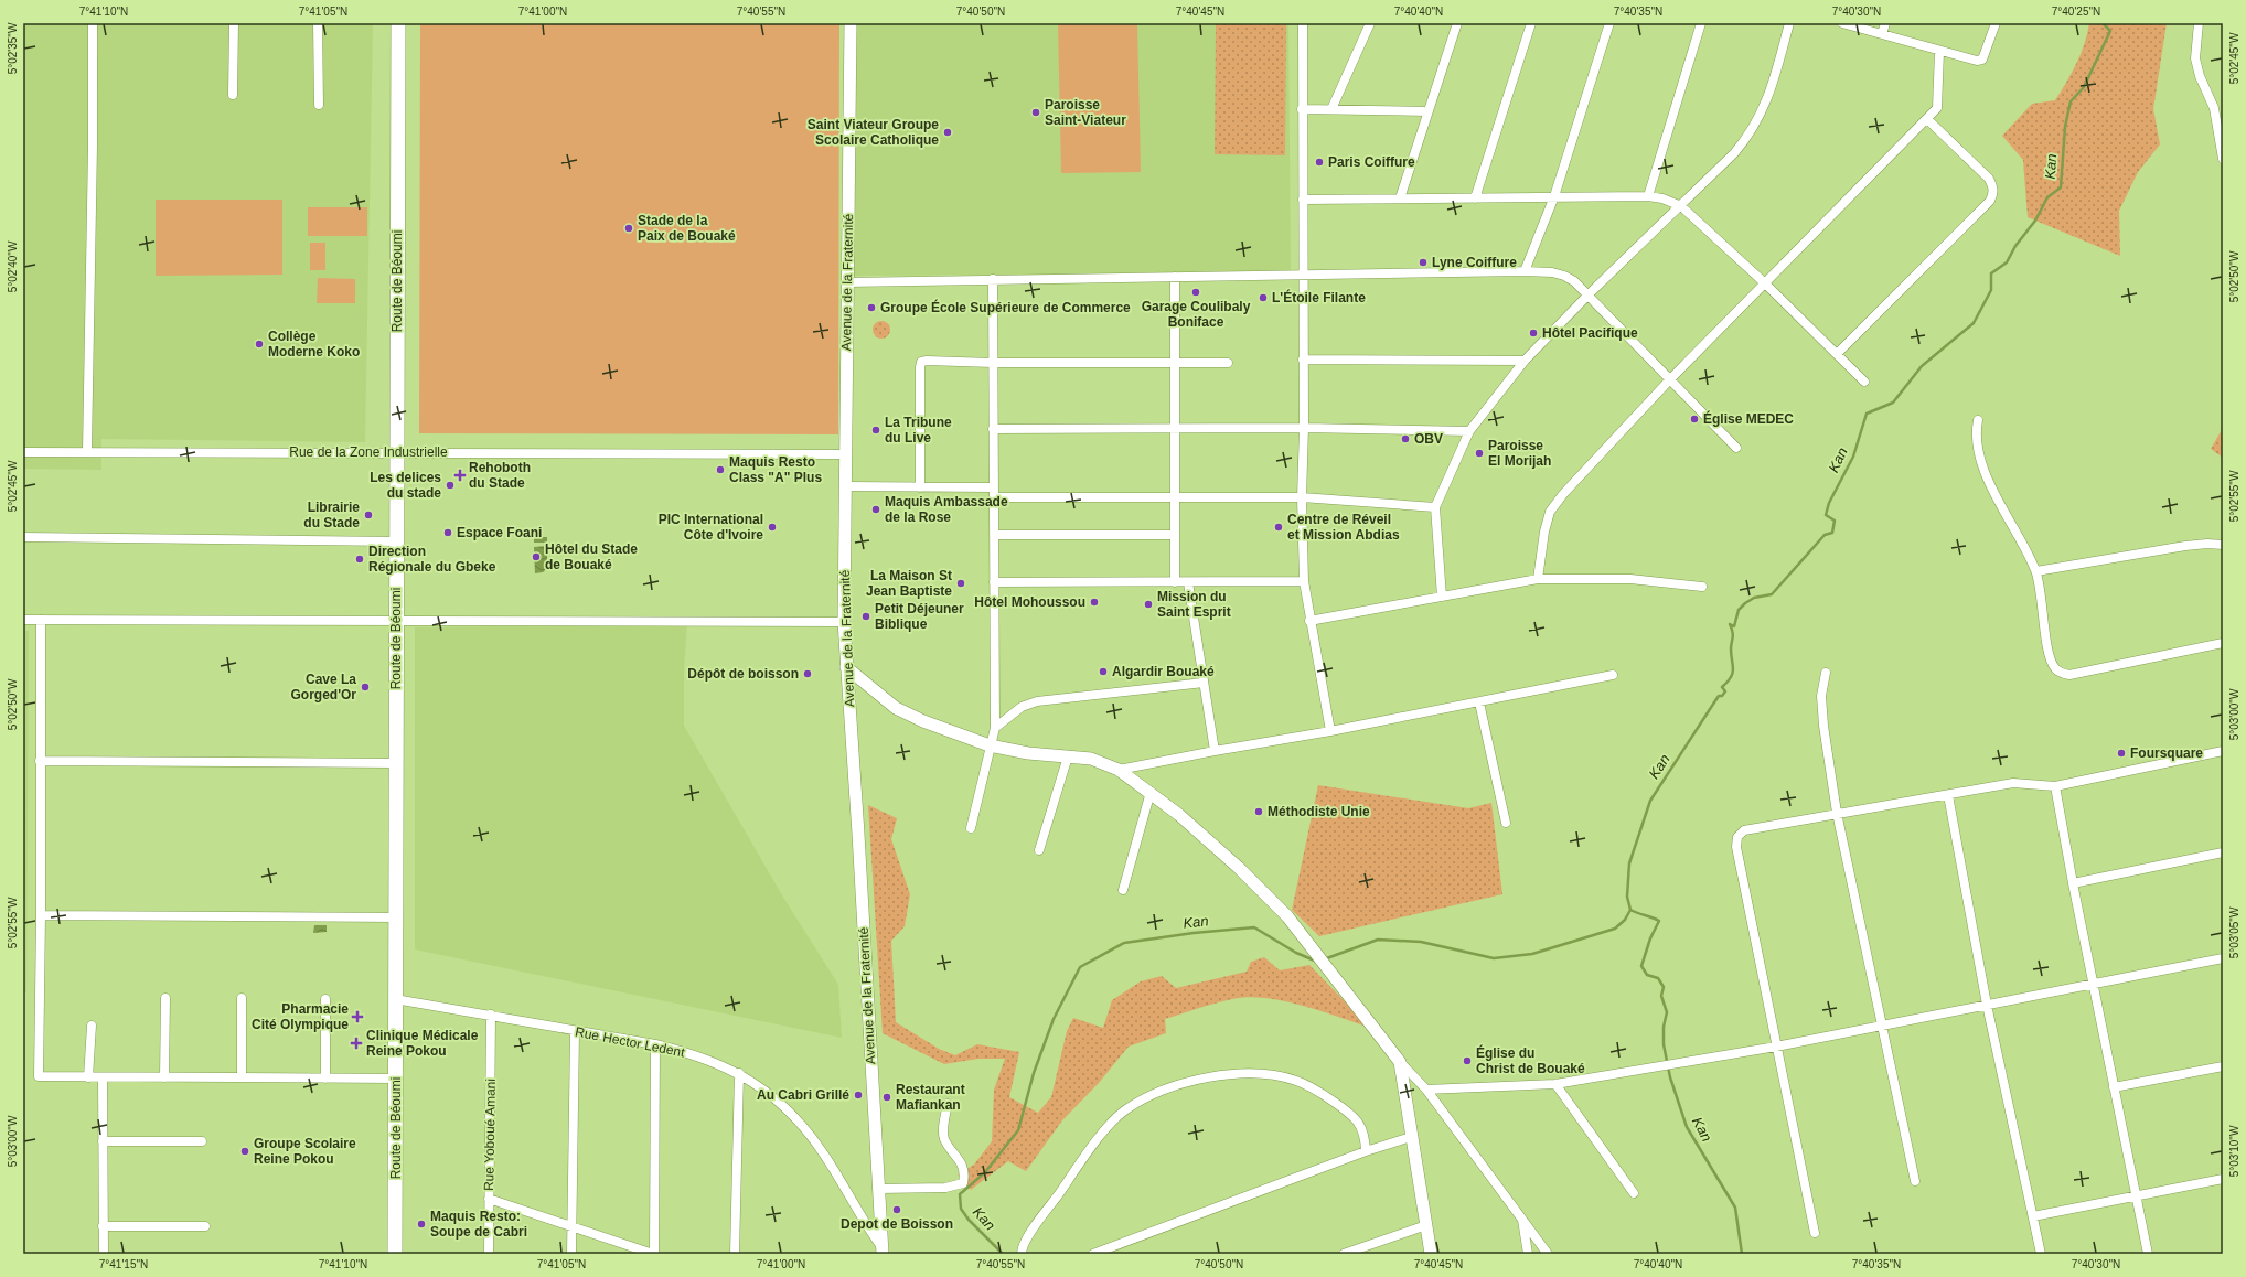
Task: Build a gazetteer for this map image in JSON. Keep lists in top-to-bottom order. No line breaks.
{"streets":{"main road":["Route de Béoumi"],"street":["Avenue de la Fraternité","Rue de la Zone Industrielle","Rue Hector Ledent","Rue Yoboué Amani"]},"crossings":[["Route de Béoumi","Rue de la Zone Industrielle"],["Route de Béoumi","Rue Hector Ledent"],["Avenue de la Fraternité","Rue de la Zone Industrielle"],["Avenue de la Fraternité","Rue Hector Ledent"],["Rue Hector Ledent","Rue Yoboué Amani"]],"water":["Kan"],"places":{"other":["Paroisse Saint-Viateur","Saint Viateur Groupe Scolaire Catholique","Paris Coiffure","Stade de la Paix de Bouaké","Lyne Coiffure","Garage Coulibaly Boniface","L'Étoile Filante","Groupe École Supérieure de Commerce","Hôtel Pacifique","Collège Moderne Koko","Église MEDEC","La Tribune du Live","OBV","Paroisse El Morijah","Maquis Resto Class \"A\" Plus","Les delices du stade","Maquis Ambassade de la Rose","Librairie du Stade","PIC International Côte d'Ivoire","Centre de Réveil et Mission Abdias","Espace Foani","Hôtel du Stade de Bouaké","Direction Régionale du Gbeke","La Maison St Jean Baptiste","Hôtel Mohoussou","Mission du Saint Esprit","Petit Déjeuner Biblique","Algardir Bouaké","Dépôt de boisson","Cave La Gorged'Or","Foursquare","Méthodiste Unie","Église du Christ de Bouaké","Au Cabri Grillé","Restaurant Mafiankan","Groupe Scolaire Reine Pokou","Depot de Boisson","Maquis Resto: Soupe de Cabri"],"health":["Rehoboth du Stade","Pharmacie Cité Olympique","Clinique Médicale Reine Pokou"]},"coordinates":["7°41'10\"N","7°41'05\"N","7°41'00\"N","7°40'55\"N","7°40'50\"N","7°40'45\"N","7°40'40\"N","7°40'35\"N","7°40'30\"N","7°40'25\"N","5°02'35\"W","5°02'45\"W","5°02'40\"W","5°02'50\"W","5°02'55\"W","5°03'00\"W","5°03'05\"W","5°03'10\"W","7°41'15\"N"]}
